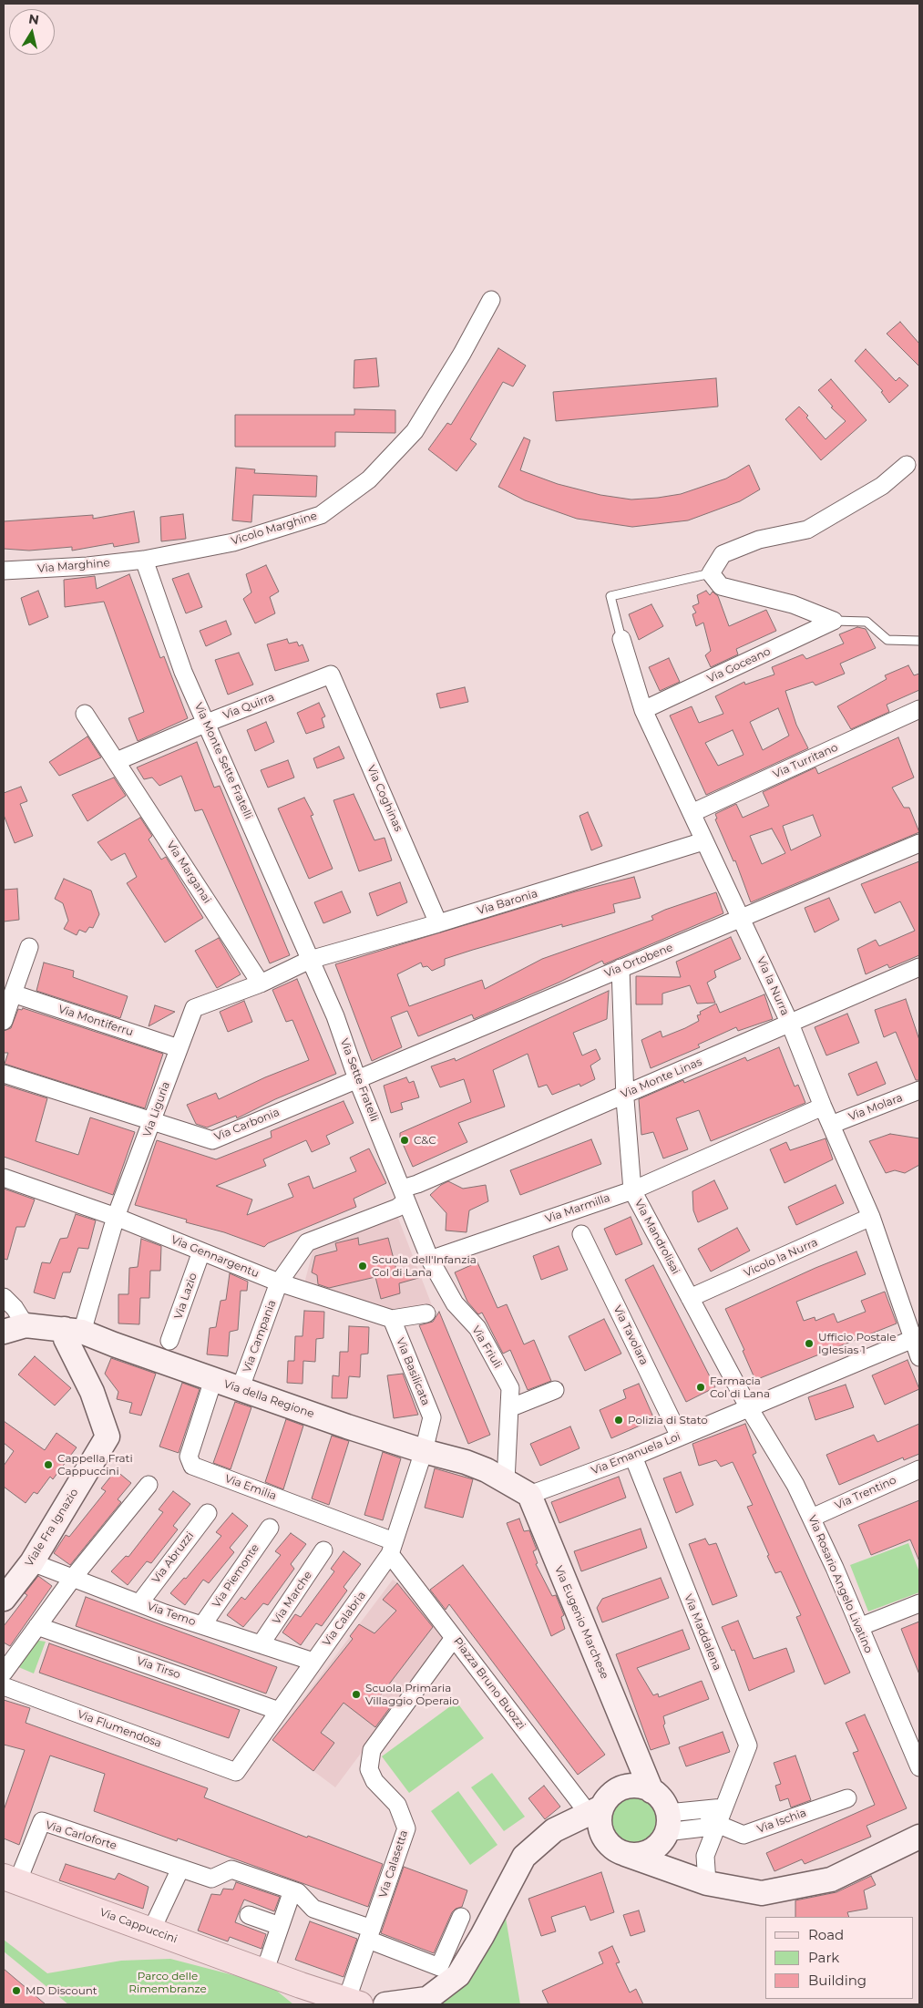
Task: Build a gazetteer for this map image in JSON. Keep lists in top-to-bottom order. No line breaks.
{"streets":{"main road":["Via Cappuccini"],"street":["Vicolo Marghine","Via Marghine","Via Goceano","Via Quirra","Via Monte Sette Fratelli","Via Turritano","Via Coghinas","Via Marganai","Via Baronia","Via Ortobene","Via la Nurra","Via Montiferru","Via Monte Linas","Via Sette Fratelli","Via Molara","Via Liguria","Via Carbonia","Via Marmilla","Via Mandrolisai","Via Gennargentu","Vicolo la Nurra","Via Lazio","Via Tavolara","Via Campania","Via Friuli","Via Basilicata","Via della Regione","Via Emanuela Loi","Via Emilia","Via Trentino","Viale Fra Ignazio","Via Abruzzi","Via Piemonte","Via Rosario Angelo Livatino","Via Marche","Via Temo","Via Calabria","Via Eugenio Marchese","Via Maddalena","Via Tirso","Piazza Bruno Buozzi","Via Flumendosa","Via Ischia","Via Carloforte","Via Calasetta"]},"crossings":[["Vicolo Marghine","Via Marghine"],["Vicolo Marghine","Via Monte Sette Fratelli"],["Via Marghine","Via Monte Sette Fratelli"],["Via Goceano","Via la Nurra"],["Via Quirra","Via Monte Sette Fratelli"],["Via Quirra","Via Coghinas"],["Via Quirra","Via Marganai"],["Via Monte Sette Fratelli","Via Baronia"],["Via Monte Sette Fratelli","Via Sette Fratelli"],["Via Monte Sette Fratelli","Via Liguria"],["Via Turritano","Via la Nurra"],["Via Coghinas","Via Baronia"],["Via Marganai","Via Liguria"],["Via Baronia","Via la Nurra"],["Via Baronia","Via Sette Fratelli"],["Via Baronia","Via Liguria"],["Via Ortobene","Via la Nurra"],["Via Ortobene","Via Sette Fratelli"],["Via Ortobene","Via Carbonia"],["Via Ortobene","Via Mandrolisai"],["Via la Nurra","Via Monte Linas"],["Via la Nurra","Via Molara"],["Via la Nurra","Via Marmilla"],["Via la Nurra","Vicolo la Nurra"],["Via la Nurra","Via Emanuela Loi"],["Via Montiferru","Via Liguria"],["Via Monte Linas","Via Sette Fratelli"],["Via Monte Linas","Via Mandrolisai"],["Via Monte Linas","Via Friuli"],["Via Sette Fratelli","Via Liguria"],["Via Sette Fratelli","Via Carbonia"],["Via Sette Fratelli","Via Friuli"],["Via Liguria","Via Carbonia"],["Via Liguria","Via Gennargentu"],["Via Liguria","Via della Regione"],["Via Liguria","Viale Fra Ignazio"],["Via Marmilla","Via Mandrolisai"],["Via Marmilla","Via Friuli"],["Via Mandrolisai","Vicolo la Nurra"],["Via Mandrolisai","Via Emanuela Loi"],["Via Mandrolisai","Via Rosario Angelo Livatino"],["Via Gennargentu","Via Lazio"],["Via Gennargentu","Via Campania"],["Via Gennargentu","Via Basilicata"],["Via Tavolara","Via Emanuela Loi"],["Via Campania","Via della Regione"],["Via Friuli","Via della Regione"],["Via Basilicata","Via della Regione"],["Via Basilicata","Via Calabria"],["Via della Regione","Via Emanuela Loi"],["Via della Regione","Via Emilia"],["Via della Regione","Viale Fra Ignazio"],["Via della Regione","Via Calabria"],["Via della Regione","Via Eugenio Marchese"],["Via Emanuela Loi","Via Rosario Angelo Livatino"],["Via Emanuela Loi","Via Eugenio Marchese"],["Via Emanuela Loi","Via Maddalena"],["Via Emilia","Via Calabria"],["Via Emilia","Piazza Bruno Buozzi"],["Via Trentino","Via Rosario Angelo Livatino"],["Viale Fra Ignazio","Via Temo"],["Via Abruzzi","Via Temo"],["Via Piemonte","Via Temo"],["Via Marche","Via Temo"],["Via Temo","Via Calabria"],["Via Calabria","Via Tirso"],["Via Calabria","Piazza Bruno Buozzi"],["Via Calabria","Via Flumendosa"],["Via Eugenio Marchese","Via Maddalena"],["Via Eugenio Marchese","Piazza Bruno Buozzi"],["Via Maddalena","Piazza Bruno Buozzi"],["Via Maddalena","Via Ischia"],["Piazza Bruno Buozzi","Via Calasetta"],["Via Carloforte","Via Calasetta"],["Via Carloforte","Via Cappuccini"],["Via Calasetta","Via Cappuccini"]],"parks":["Parco delle Rimembranze"],"places":["C&C","Scuola dell'Infanzia Col di Lana","Ufficio Postale Iglesias 1","Farmacia Col di Lana","Polizia di Stato","Cappella Frati Cappuccini","Scuola Primaria Villaggio Operaio","MD Discount"],"legend":["Road","Park","Building"],"north":"top"}
